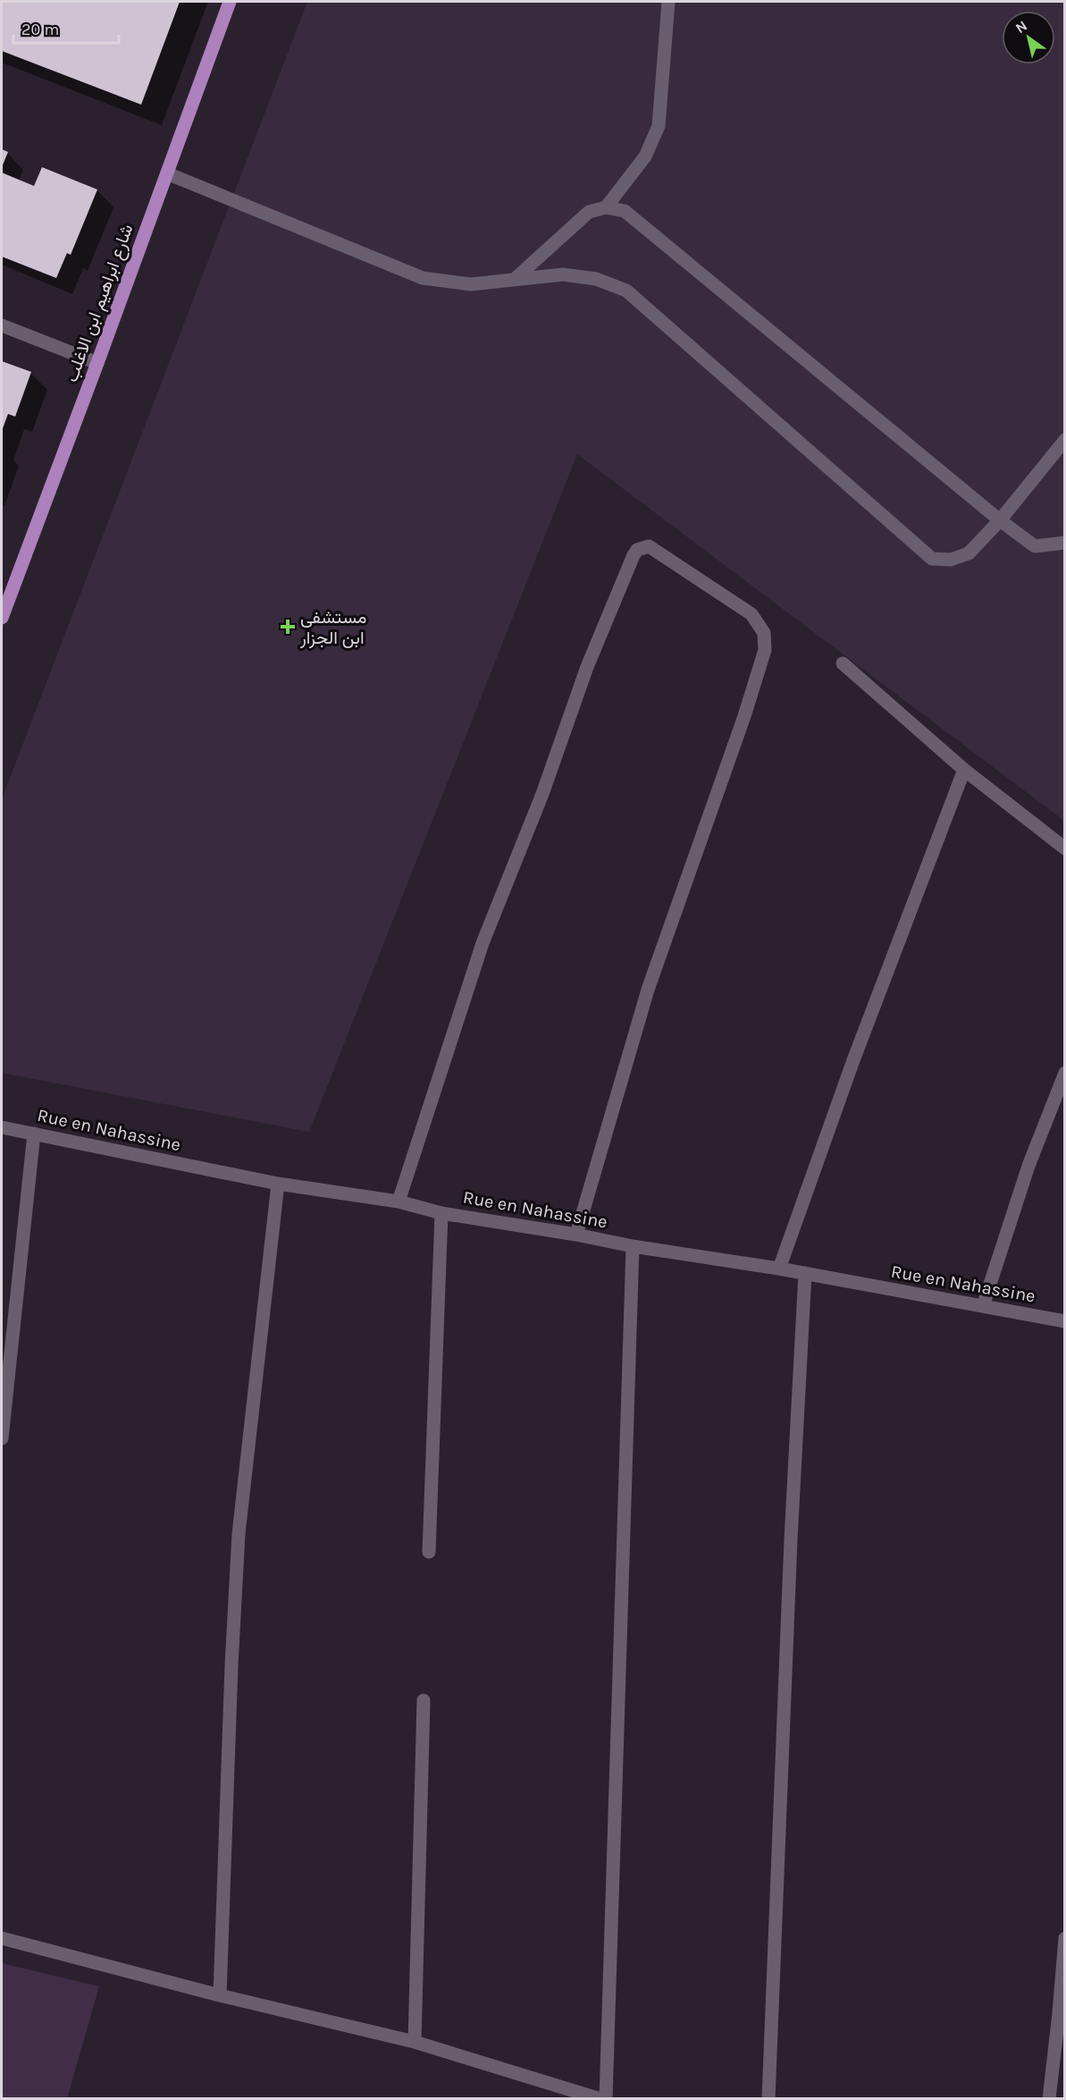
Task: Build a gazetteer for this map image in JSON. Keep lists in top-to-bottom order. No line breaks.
{"streets":{"main road":["شارع ابراهيم ابن الاغلب"],"street":["Rue en Nahassine"]},"places":{"health":["مستشفى ابن الجزار"]},"scale_bar":"20 m","north":"top left"}
